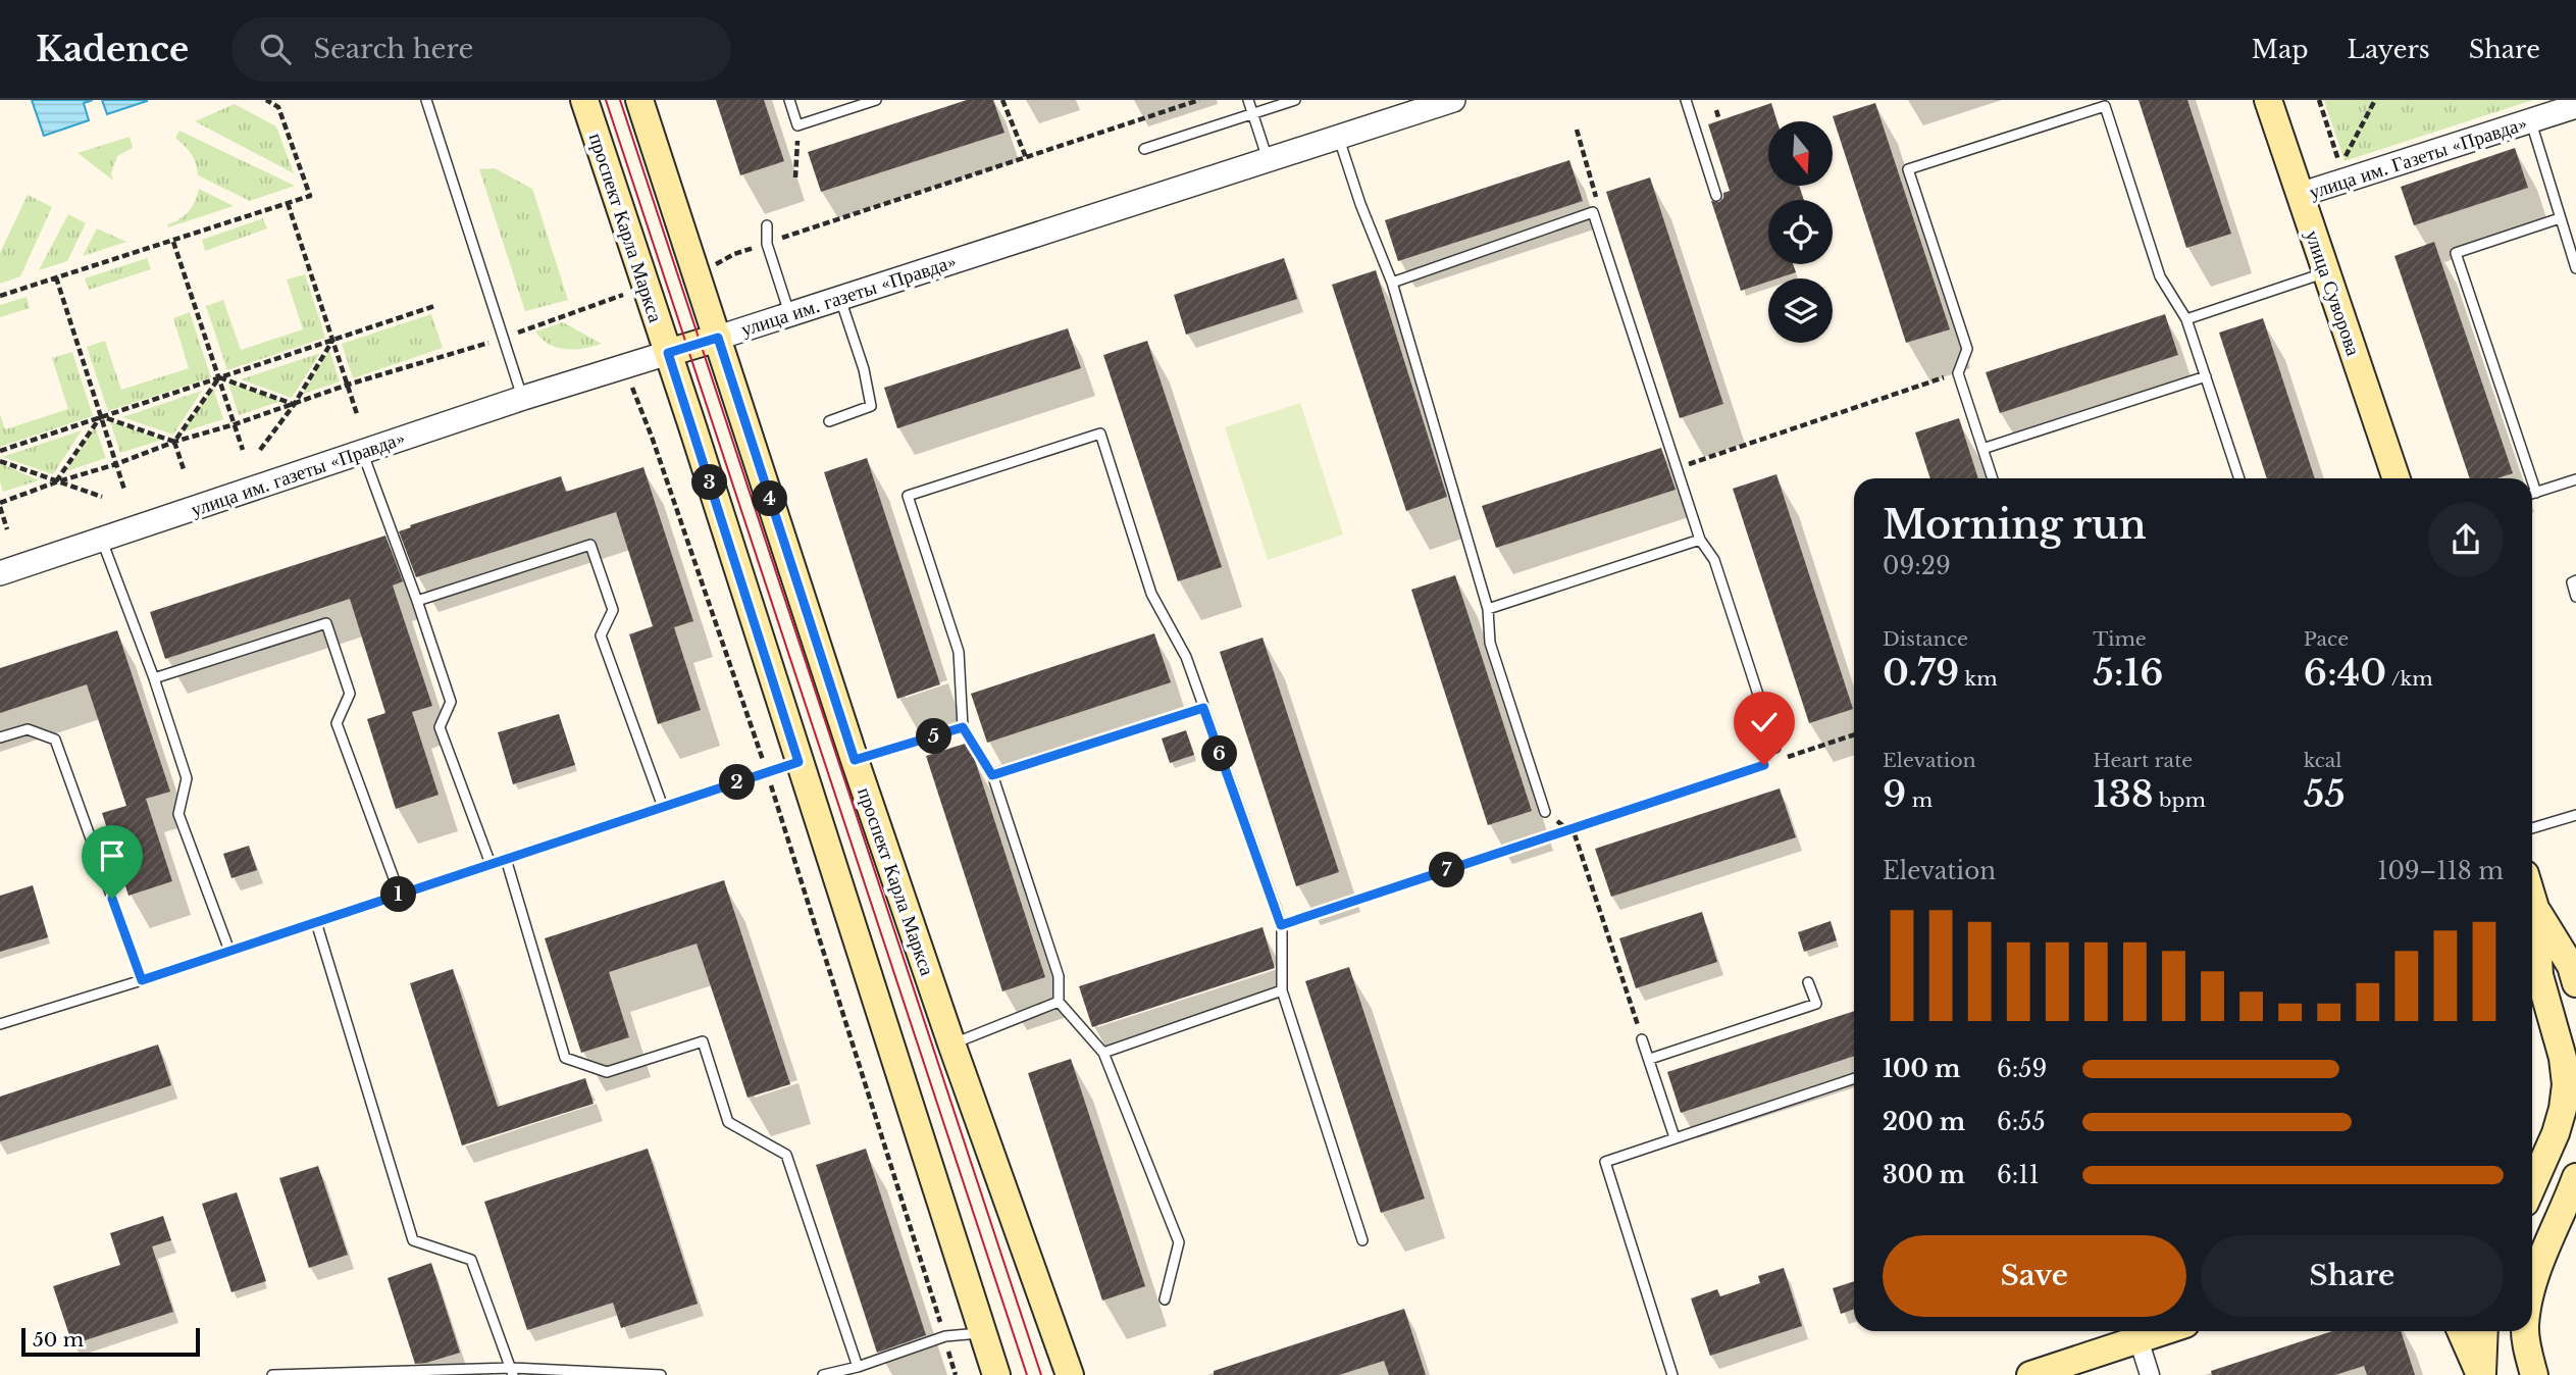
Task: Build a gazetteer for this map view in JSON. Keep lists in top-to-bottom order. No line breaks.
{"streets":{"main road":["проспект Карла Маркса","улица Суворова","улица им. газеты «Правда»"],"street":["улица им. Газеты «Правда»"]},"crossings":[["улица им. Газеты «Правда»","улица Суворова"],["проспект Карла Маркса","улица им. газеты «Правда»"]],"scale_bar":"50 m","north":"bottom","page":{"header":"Kadence","search":"Search here","nav":["Map","Layers","Share"],"pins":["3","4","5","6","2","7","1"],"heading":["Morning run","09:29"],"stats":[["Distance","0.79 km"],["Time","5:16"],["Pace","6:40 /km"],["Elevation","9 m"],["Heart rate","138 bpm"],["kcal","55"]],"chart":["Elevation","109–118 m"],"list":[{"name":"100 m","note":"6:59"},{"name":"200 m","note":"6:55"},{"name":"300 m","note":"6:11"}],"buttons":["Save","Share"],"scale":"50 m"}}
